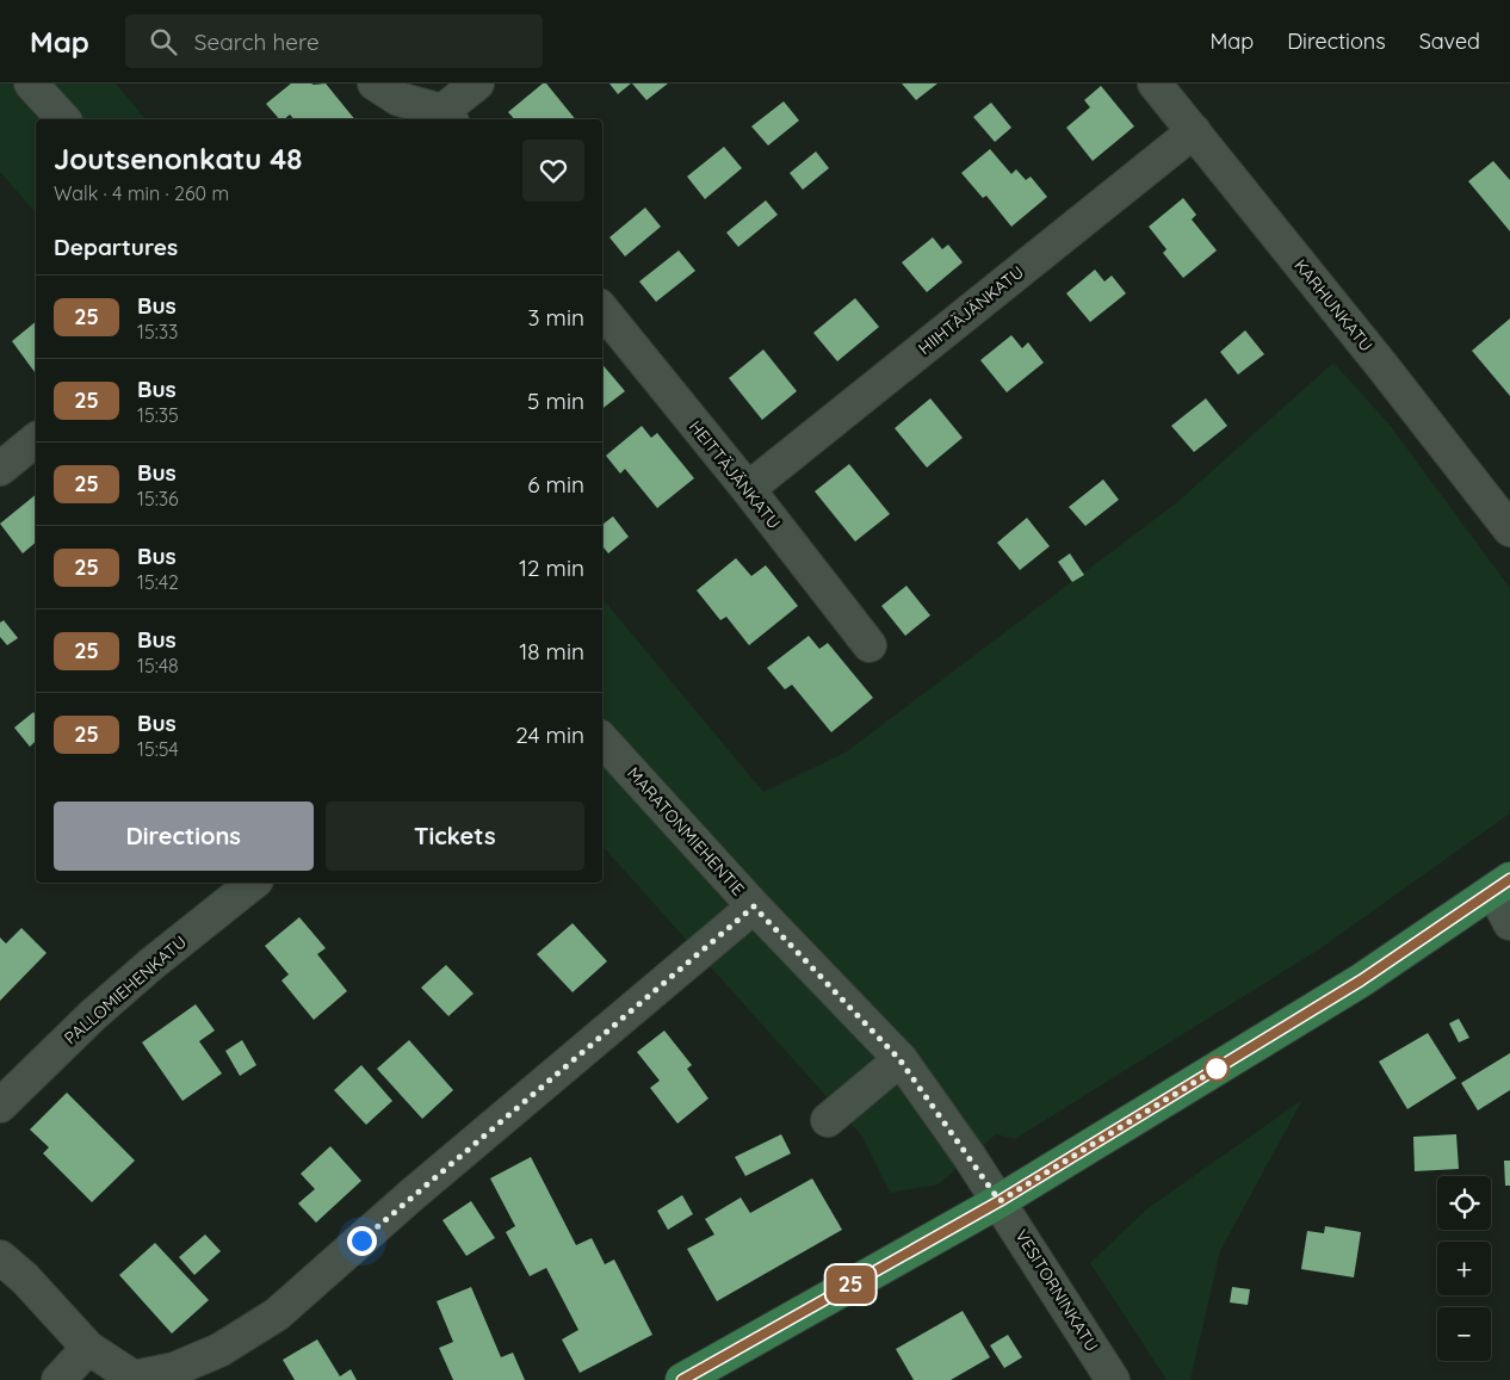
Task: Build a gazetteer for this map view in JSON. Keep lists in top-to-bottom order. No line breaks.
{"streets":{"street":["KARHUNKATU","HIIHTÄJÄNKATU","HEITTÄJÄNKATU","MARATONMIEHENTIE","PALLOMIEHENKATU","VESITORNINKATU"]},"crossings":[["KARHUNKATU","HIIHTÄJÄNKATU"],["HIIHTÄJÄNKATU","HEITTÄJÄNKATU"],["MARATONMIEHENTIE","VESITORNINKATU"]],"lines":["bus line 25"],"page":{"header":"Map","search":"Search here","nav":["Map","Directions","Saved"],"on_map":"25","heading":[["Joutsenonkatu 48","Walk · 4 min · 260 m"],"Departures"],"list":[{"mark":"25","name":"Bus","note":"15:33","value":"3 min"},{"mark":"25","name":"Bus","note":"15:35","value":"5 min"},{"mark":"25","name":"Bus","note":"15:36","value":"6 min"},{"mark":"25","name":"Bus","note":"15:42","value":"12 min"},{"mark":"25","name":"Bus","note":"15:48","value":"18 min"},{"mark":"25","name":"Bus","note":"15:54","value":"24 min"}],"buttons":["Directions","Tickets"],"map_buttons":["+","−"]}}
